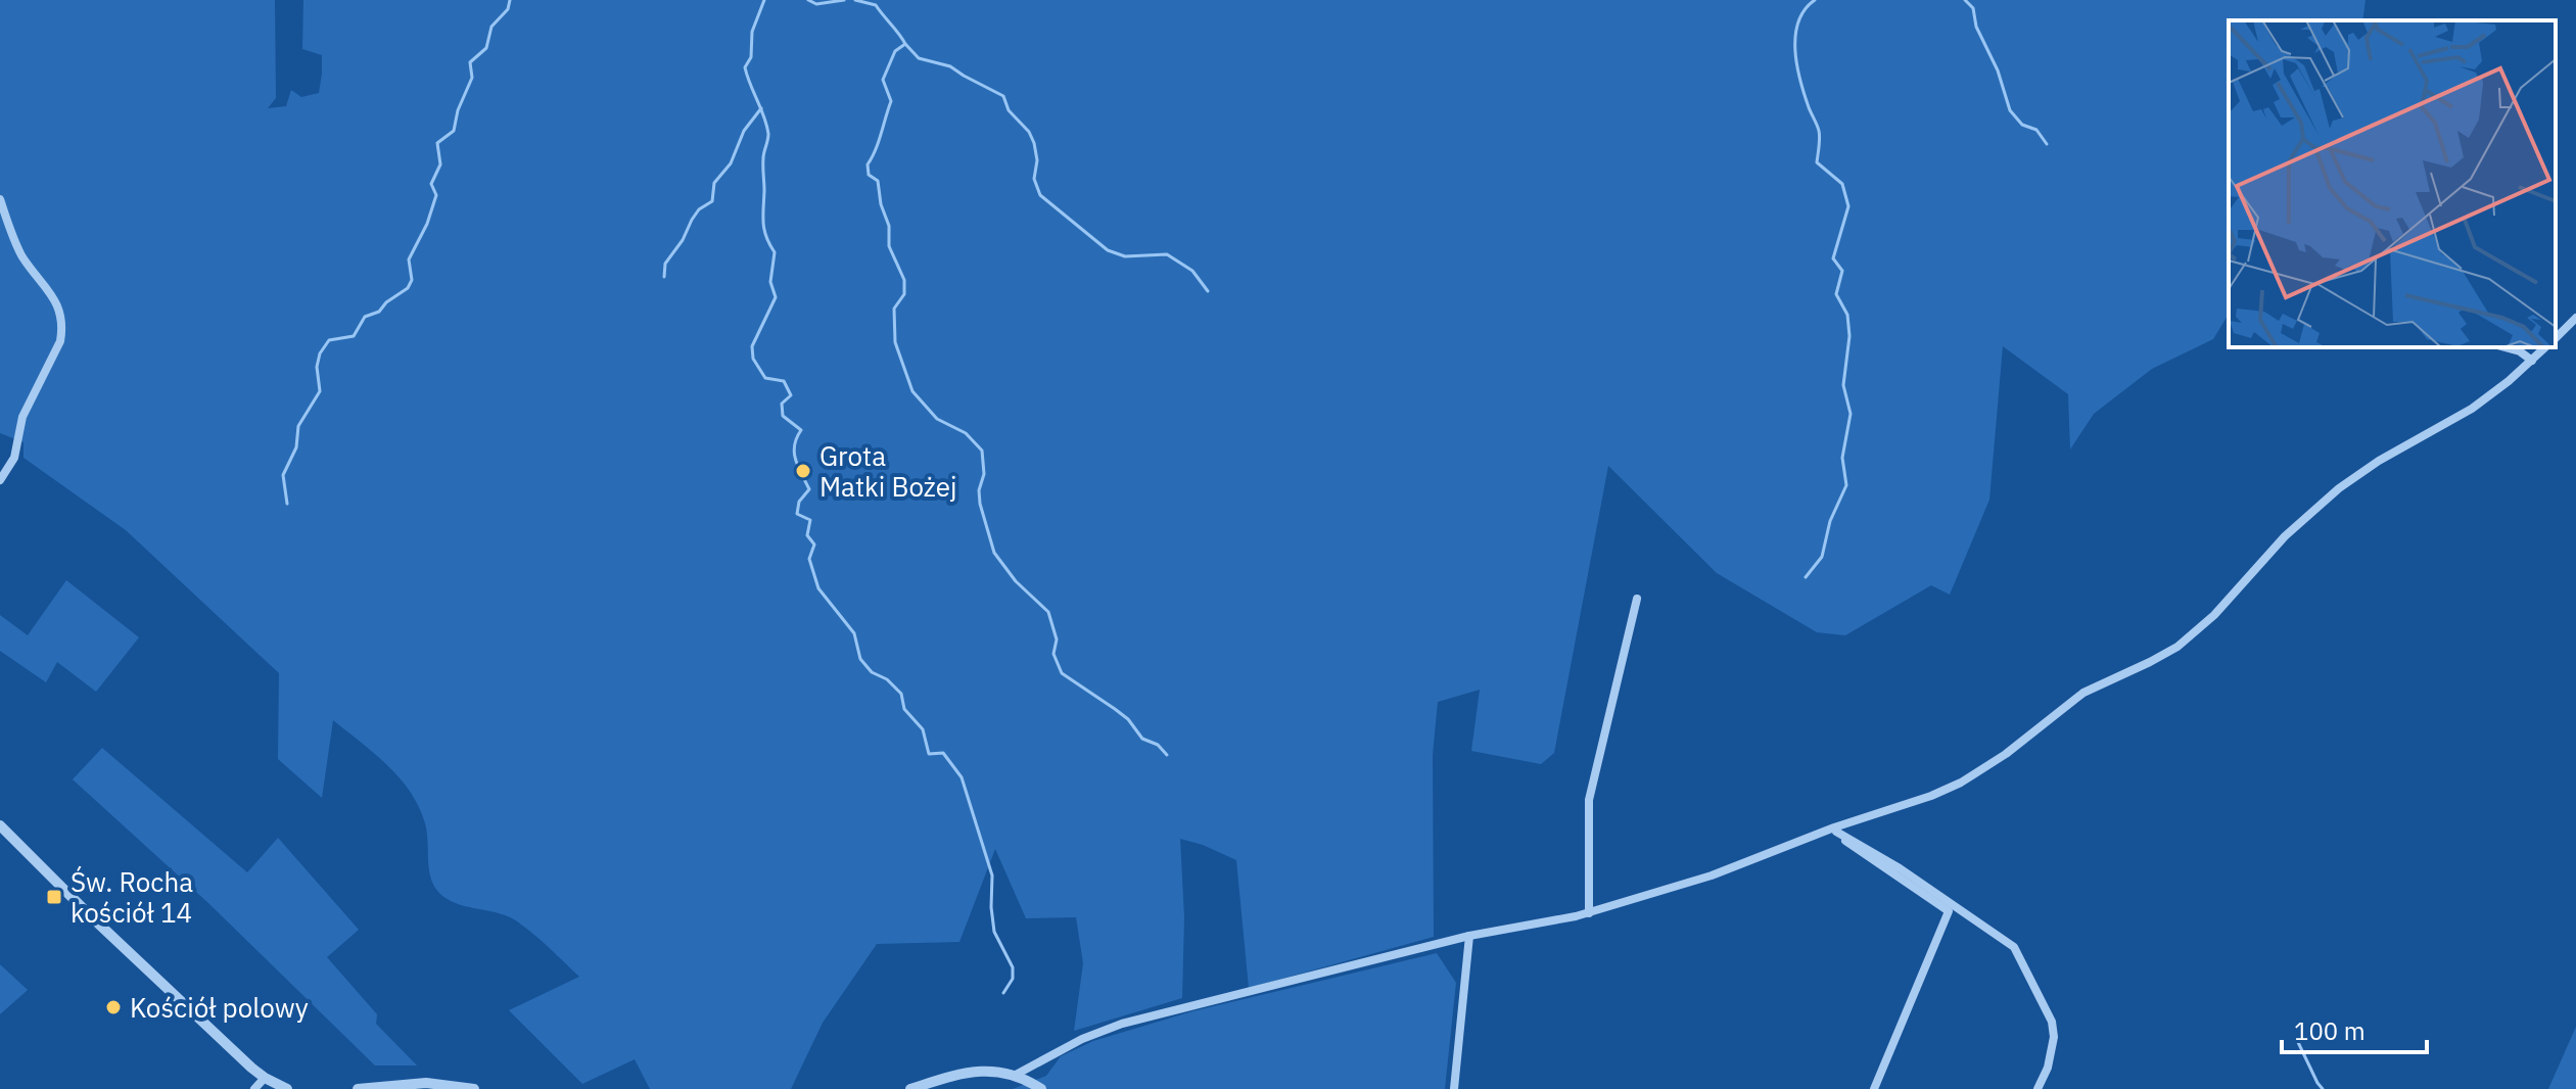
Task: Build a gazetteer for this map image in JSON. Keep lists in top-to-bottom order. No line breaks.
{"places":{"other":["Grota Matki Bożej","Kościół polowy"],"transit":["Św. Rocha kościół 14"]},"scale_bar":"100 m"}
